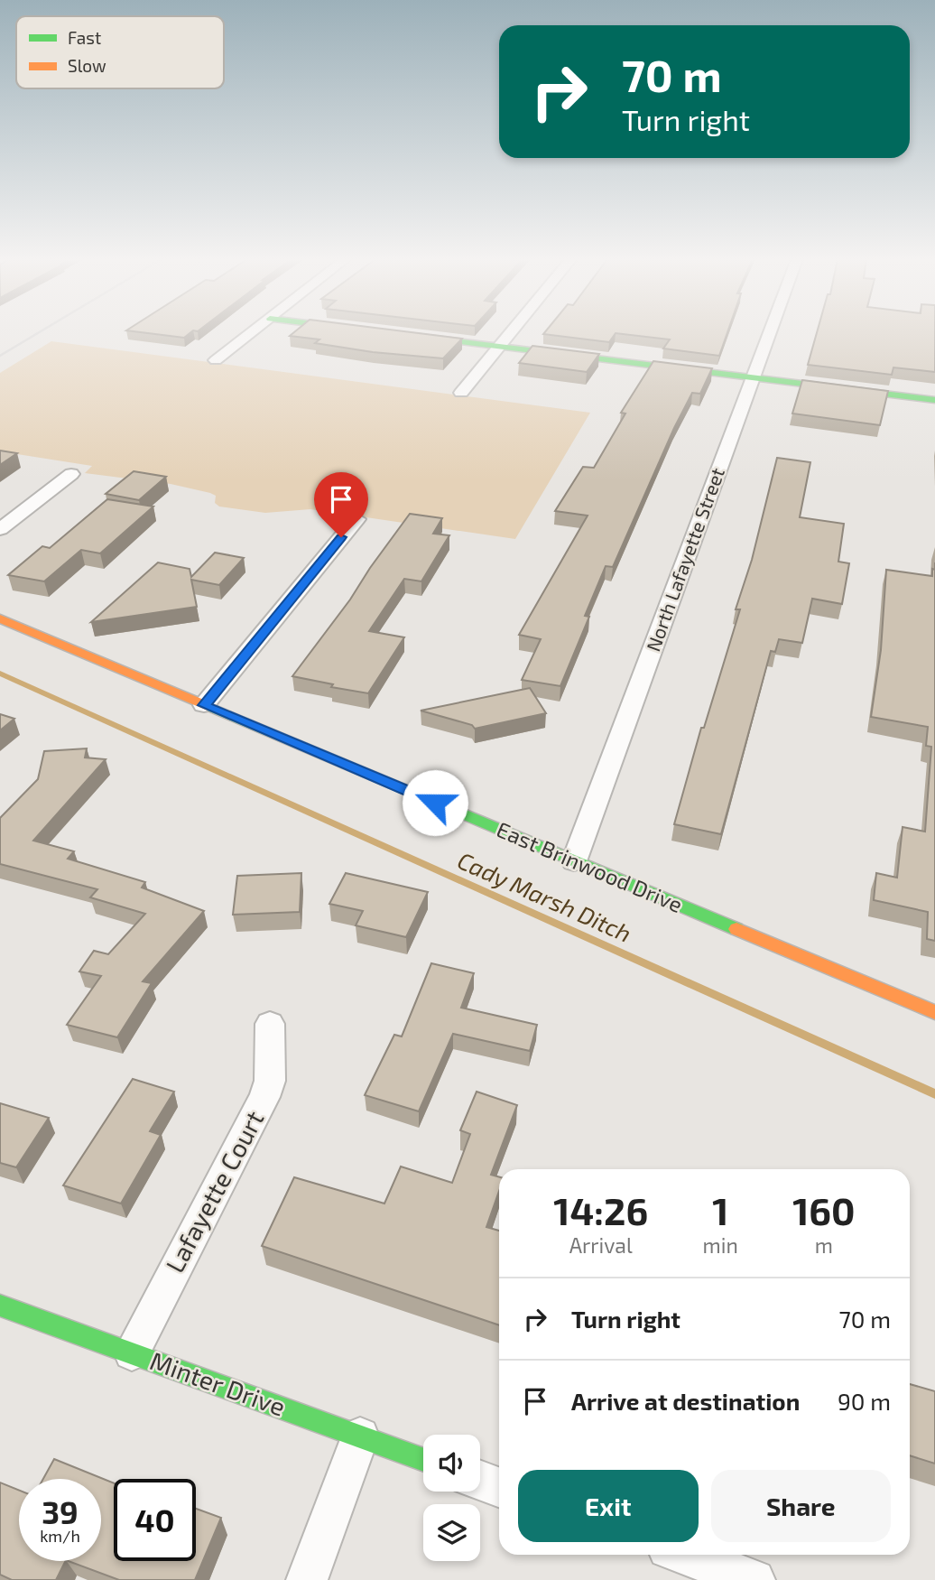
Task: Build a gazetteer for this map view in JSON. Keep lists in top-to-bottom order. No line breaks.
{"streets":{"street":["North Lafayette Street","East Brinwood Drive","Lafayette Court","Minter Drive"]},"crossings":[["North Lafayette Street","East Brinwood Drive"],["Lafayette Court","Minter Drive"]],"water":["Cady Marsh Ditch"],"legend":["Fast","Slow"],"page":{"turn":["70 m","Turn right"],"eta":["14:26","Arrival","1","min","160","m"],"list":[{"name":"Turn right","value":"70 m"},{"name":"Arrive at destination","value":"90 m"}],"buttons":["Exit","Share"],"speed":"39 km/h","limit":"40"}}
